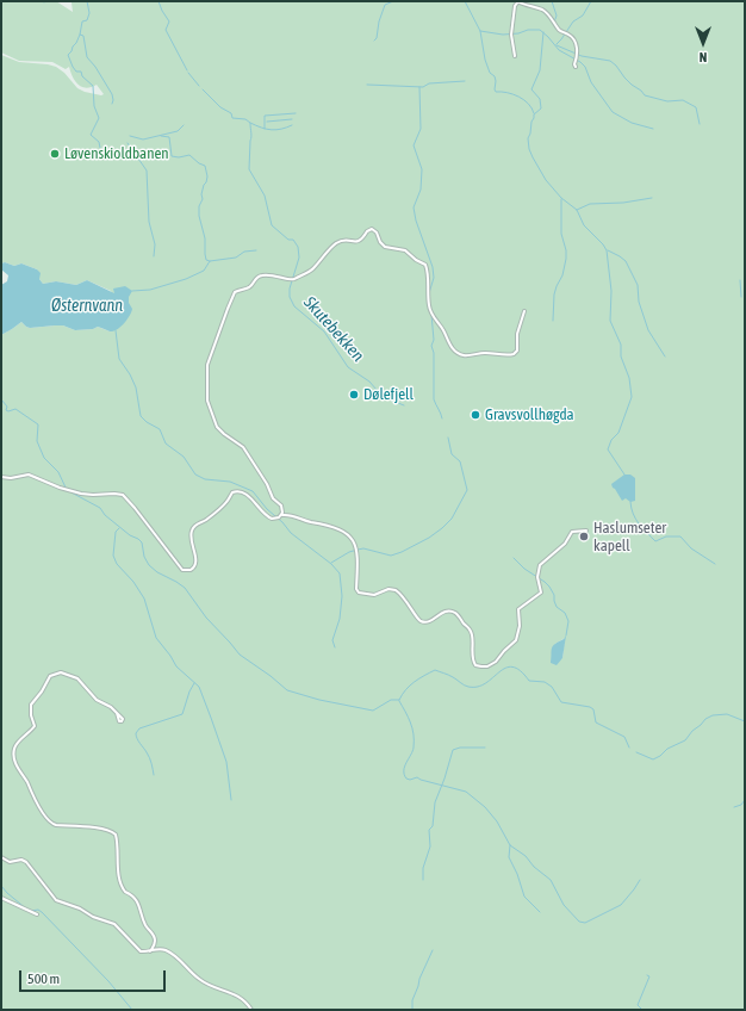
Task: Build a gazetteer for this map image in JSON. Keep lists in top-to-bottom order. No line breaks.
{"water":["Østernvann","Skutebekken"],"places":["Løvenskioldbanen","Dølefjell","Gravsvollhøgda","Haslumseter kapell"],"scale_bar":"500 m","north":"bottom"}
